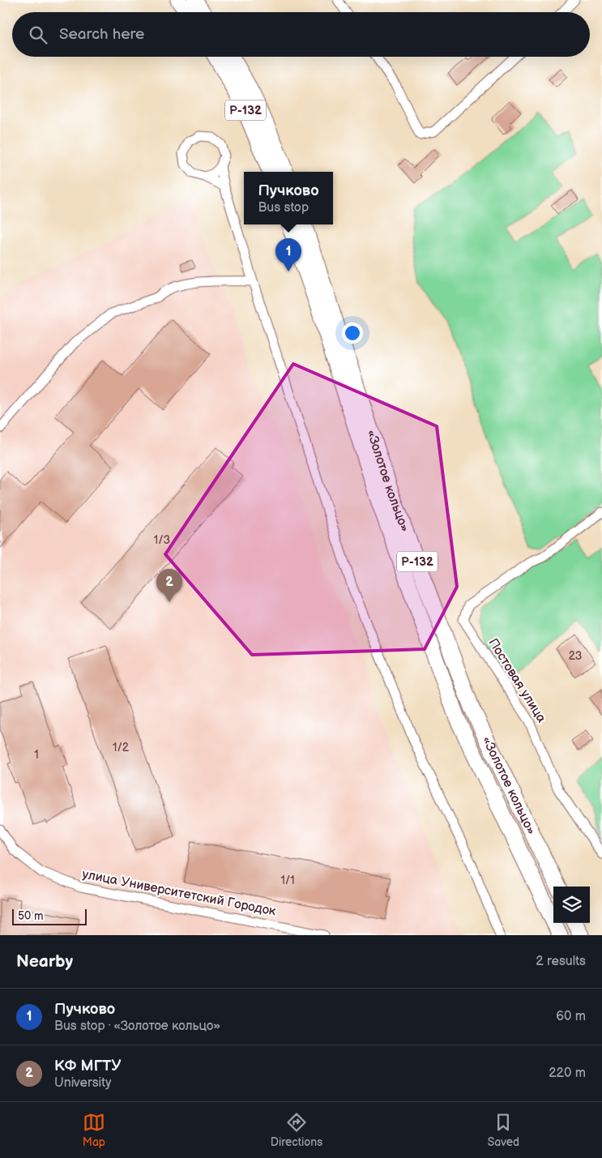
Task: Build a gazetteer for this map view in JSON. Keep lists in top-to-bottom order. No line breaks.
{"streets":{"highway":["Р-132","«Золотое кольцо»"],"street":["Постовая улица","улица Университетский Городок"]},"house_numbers":["1/3","23","1/2","1","1/1"],"scale_bar":"50 m","page":{"search":"Search here","popup":["Пучково","Bus stop"],"pins":["1","2"],"scale":"50 m","heading":["Nearby","2 results"],"list":[{"mark":"1","name":"Пучково","note":"Bus stop · «Золотое кольцо»","value":"60 m"},{"mark":"2","name":"КФ МГТУ","note":"University","value":"220 m"}],"nav":["Map","Directions","Saved"]}}
